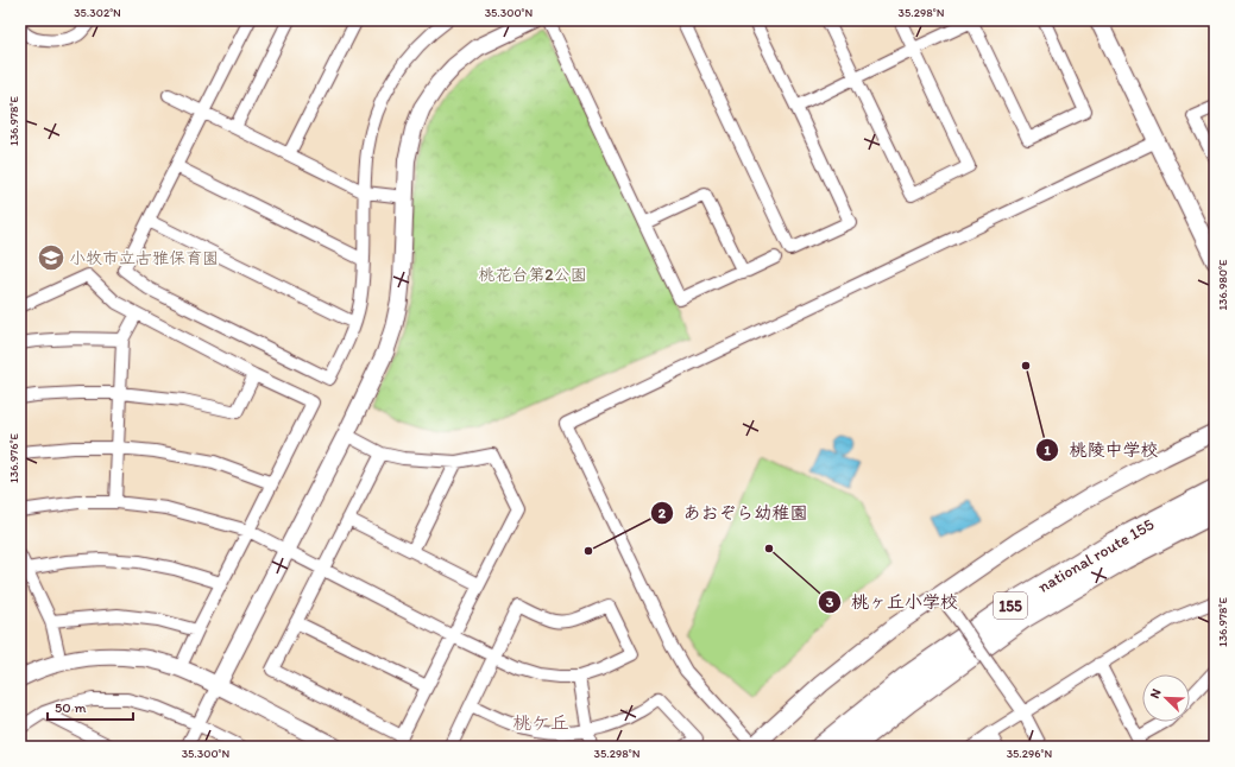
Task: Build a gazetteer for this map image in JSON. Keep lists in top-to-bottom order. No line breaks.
{"streets":{"highway":["national route 155","155"]},"districts":["桃ケ丘"],"parks":["桃花台第2公園"],"places":{"school or university":["小牧市立古雅保育園"],"other":["桃陵中学校","桃ヶ丘小学校","あおぞら幼稚園"]},"scale_bar":"50 m","north":"top left","coordinates":["35.302°N","35.300°N","35.298°N","136.978°E","136.980°E","136.976°E","35.296°N"]}
